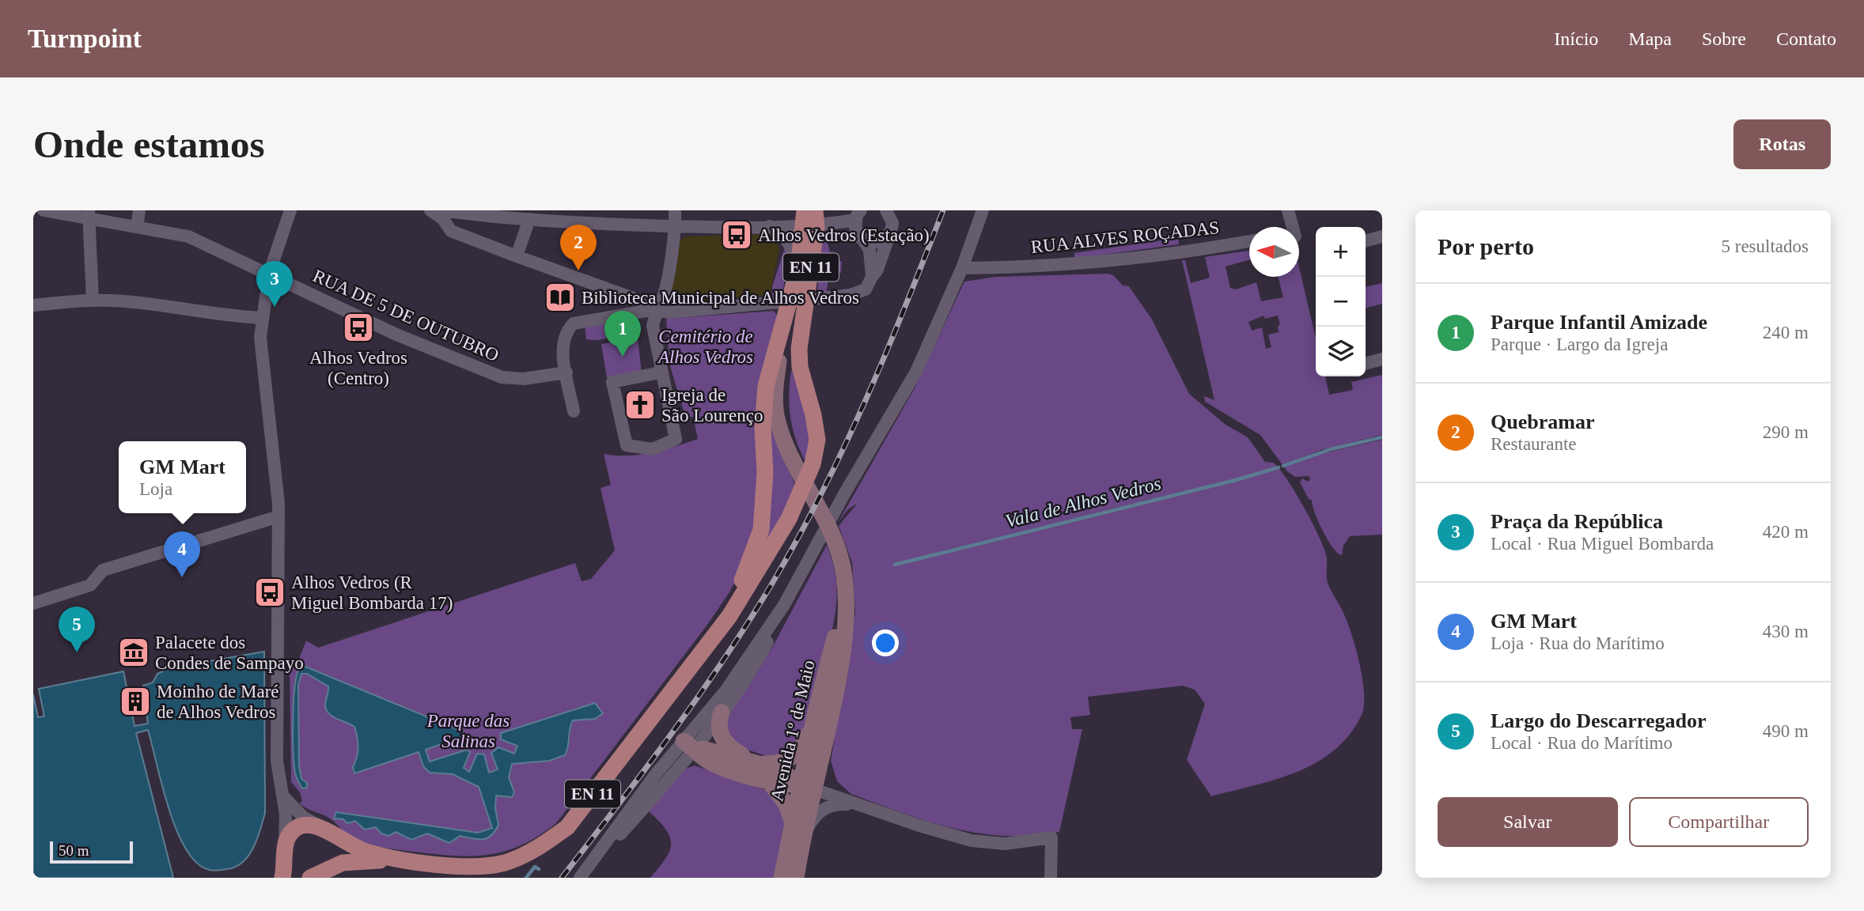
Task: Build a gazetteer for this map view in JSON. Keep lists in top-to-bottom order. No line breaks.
{"streets":{"main road":["EN 11","Avenida 1º de Maio"],"street":["RUA ALVES ROÇADAS","RUA DE 5 DE OUTUBRO"]},"water":["Vala de Alhos Vedros"],"parks":["Cemitério de Alhos Vedros","Parque das Salinas"],"places":{"bus stop":["Alhos Vedros (Estação)","Alhos Vedros (Centro)","Alhos Vedros (R Miguel Bombarda 17)"],"library":["Biblioteca Municipal de Alhos Vedros"],"church":["Igreja de São Lourenço"],"museum":["Palacete dos Condes de Sampayo"],"building":["Moinho de Maré de Alhos Vedros"]},"scale_bar":"50 m","north":"left","page":{"header":"Turnpoint","nav":["Início","Mapa","Sobre","Contato"],"buttons":["Rotas",["Salvar","Compartilhar"]],"title":"Onde estamos","heading":["Por perto","5 resultados"],"pins":["2","3","1","4","5"],"map_buttons":["+","−"],"list":[{"mark":"1","name":"Parque Infantil Amizade","note":"Parque · Largo da Igreja","value":"240 m"},{"mark":"2","name":"Quebramar","note":"Restaurante","value":"290 m"},{"mark":"3","name":"Praça da República","note":"Local · Rua Miguel Bombarda","value":"420 m"},{"mark":"4","name":"GM Mart","note":"Loja · Rua do Marítimo","value":"430 m"},{"mark":"5","name":"Largo do Descarregador","note":"Local · Rua do Marítimo","value":"490 m"}],"popup":["GM Mart","Loja"],"scale":"50 m"}}
